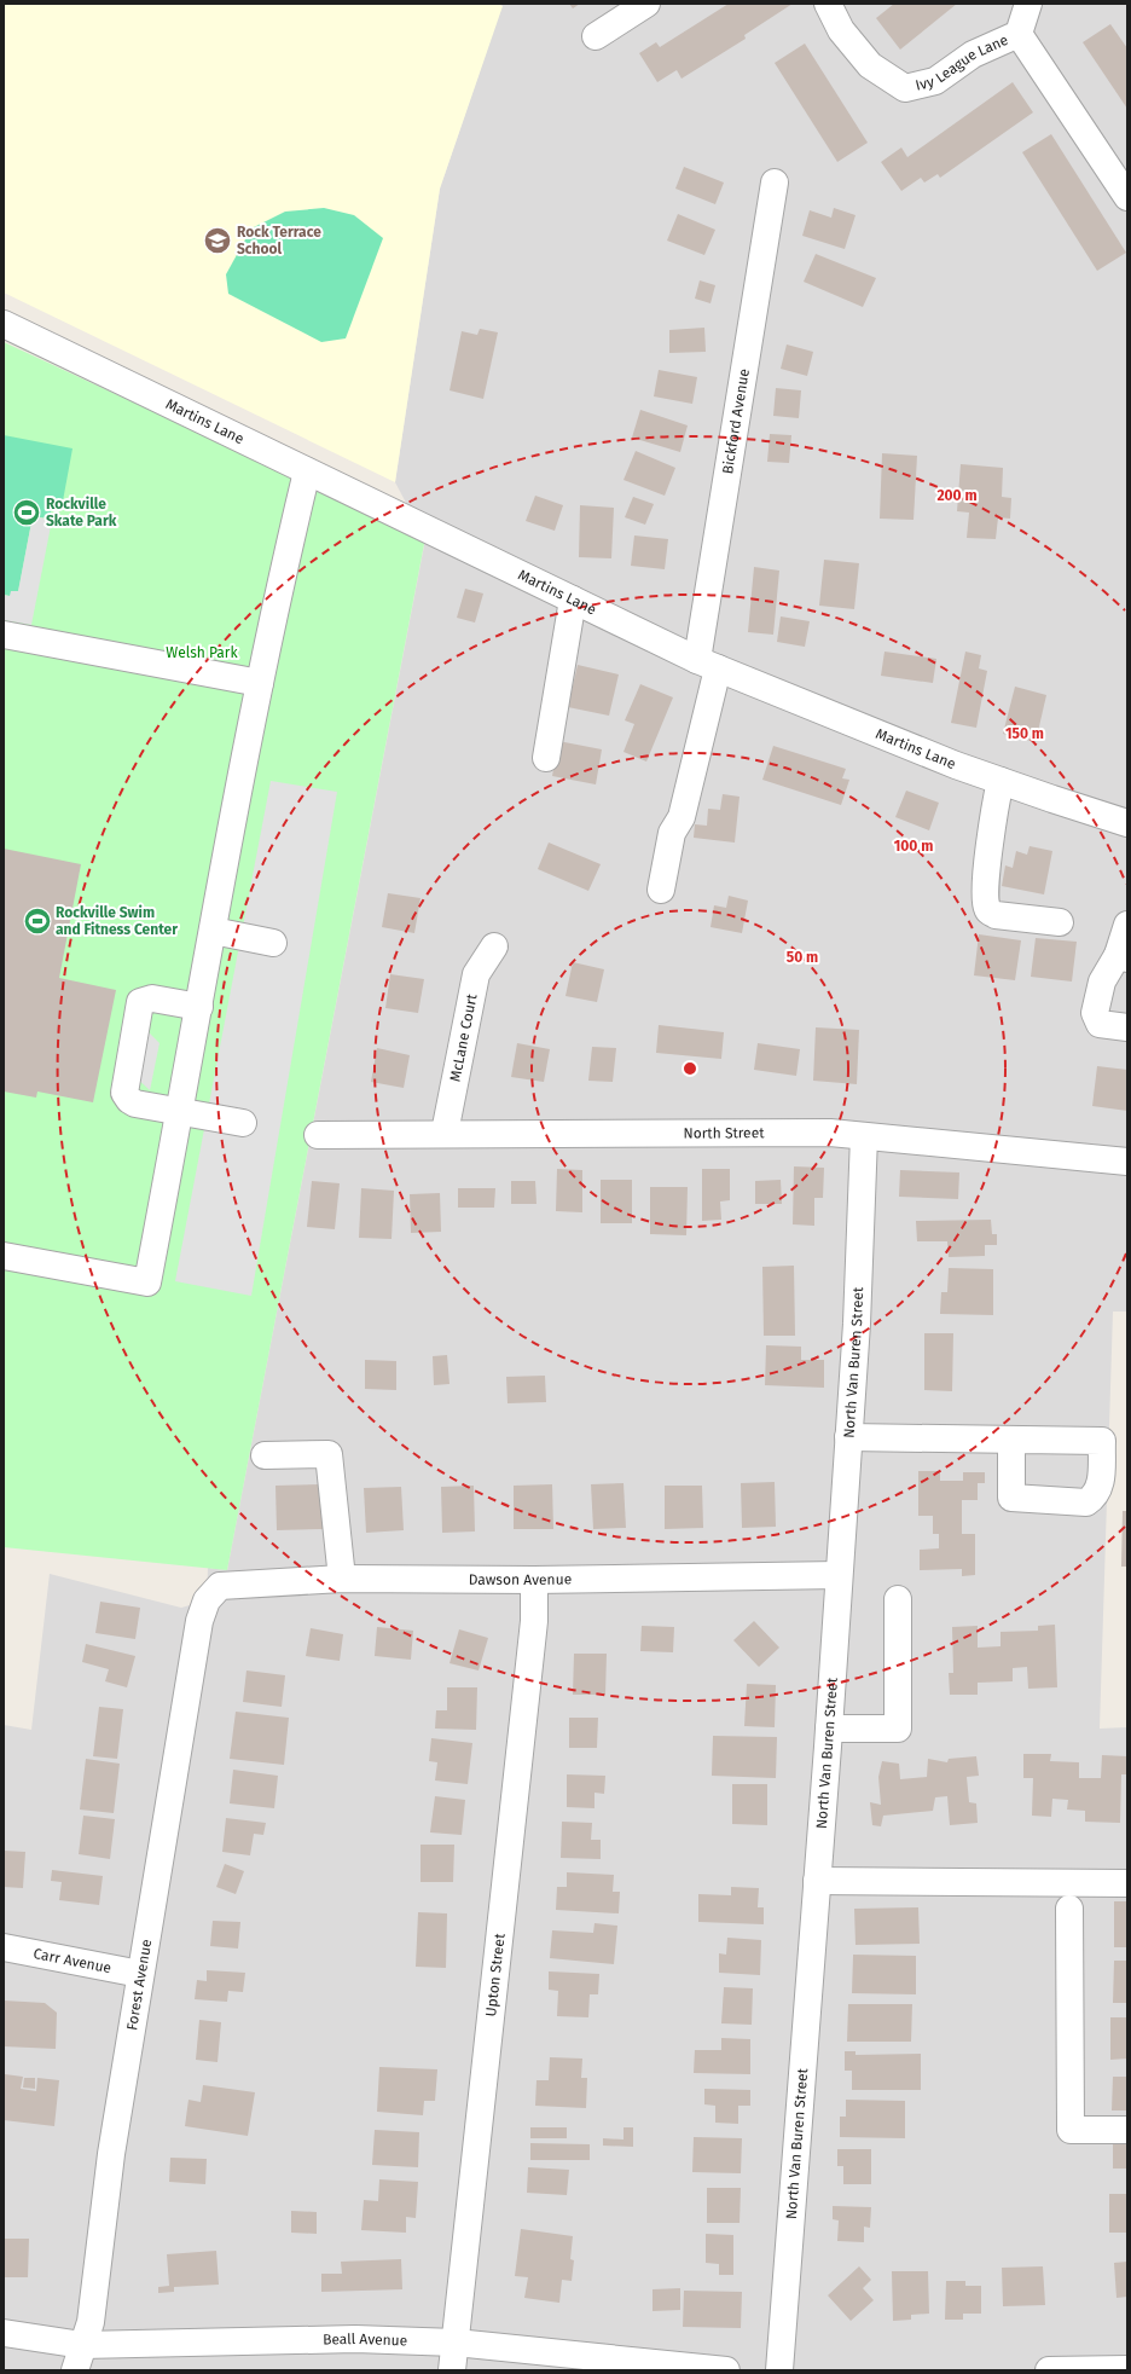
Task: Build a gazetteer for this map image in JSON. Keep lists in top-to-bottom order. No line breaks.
{"streets":{"street":["Ivy League Lane","Martins Lane","Bickford Avenue","McLane Court","North Street","North Van Buren Street","Dawson Avenue","Carr Avenue","Upton Street","Forest Avenue","Beall Avenue"]},"crossings":[["Martins Lane","Bickford Avenue"],["McLane Court","North Street"],["North Street","North Van Buren Street"],["North Van Buren Street","Dawson Avenue"],["Dawson Avenue","Upton Street"],["Dawson Avenue","Forest Avenue"],["Carr Avenue","Forest Avenue"],["Upton Street","Beall Avenue"],["Forest Avenue","Beall Avenue"]],"parks":["Welsh Park"],"places":{"school or university":["Rock Terrace School"],"sports":["Rockville Skate Park","Rockville Swim and Fitness Center"]},"rings":["200 m","150 m","100 m","50 m"]}
